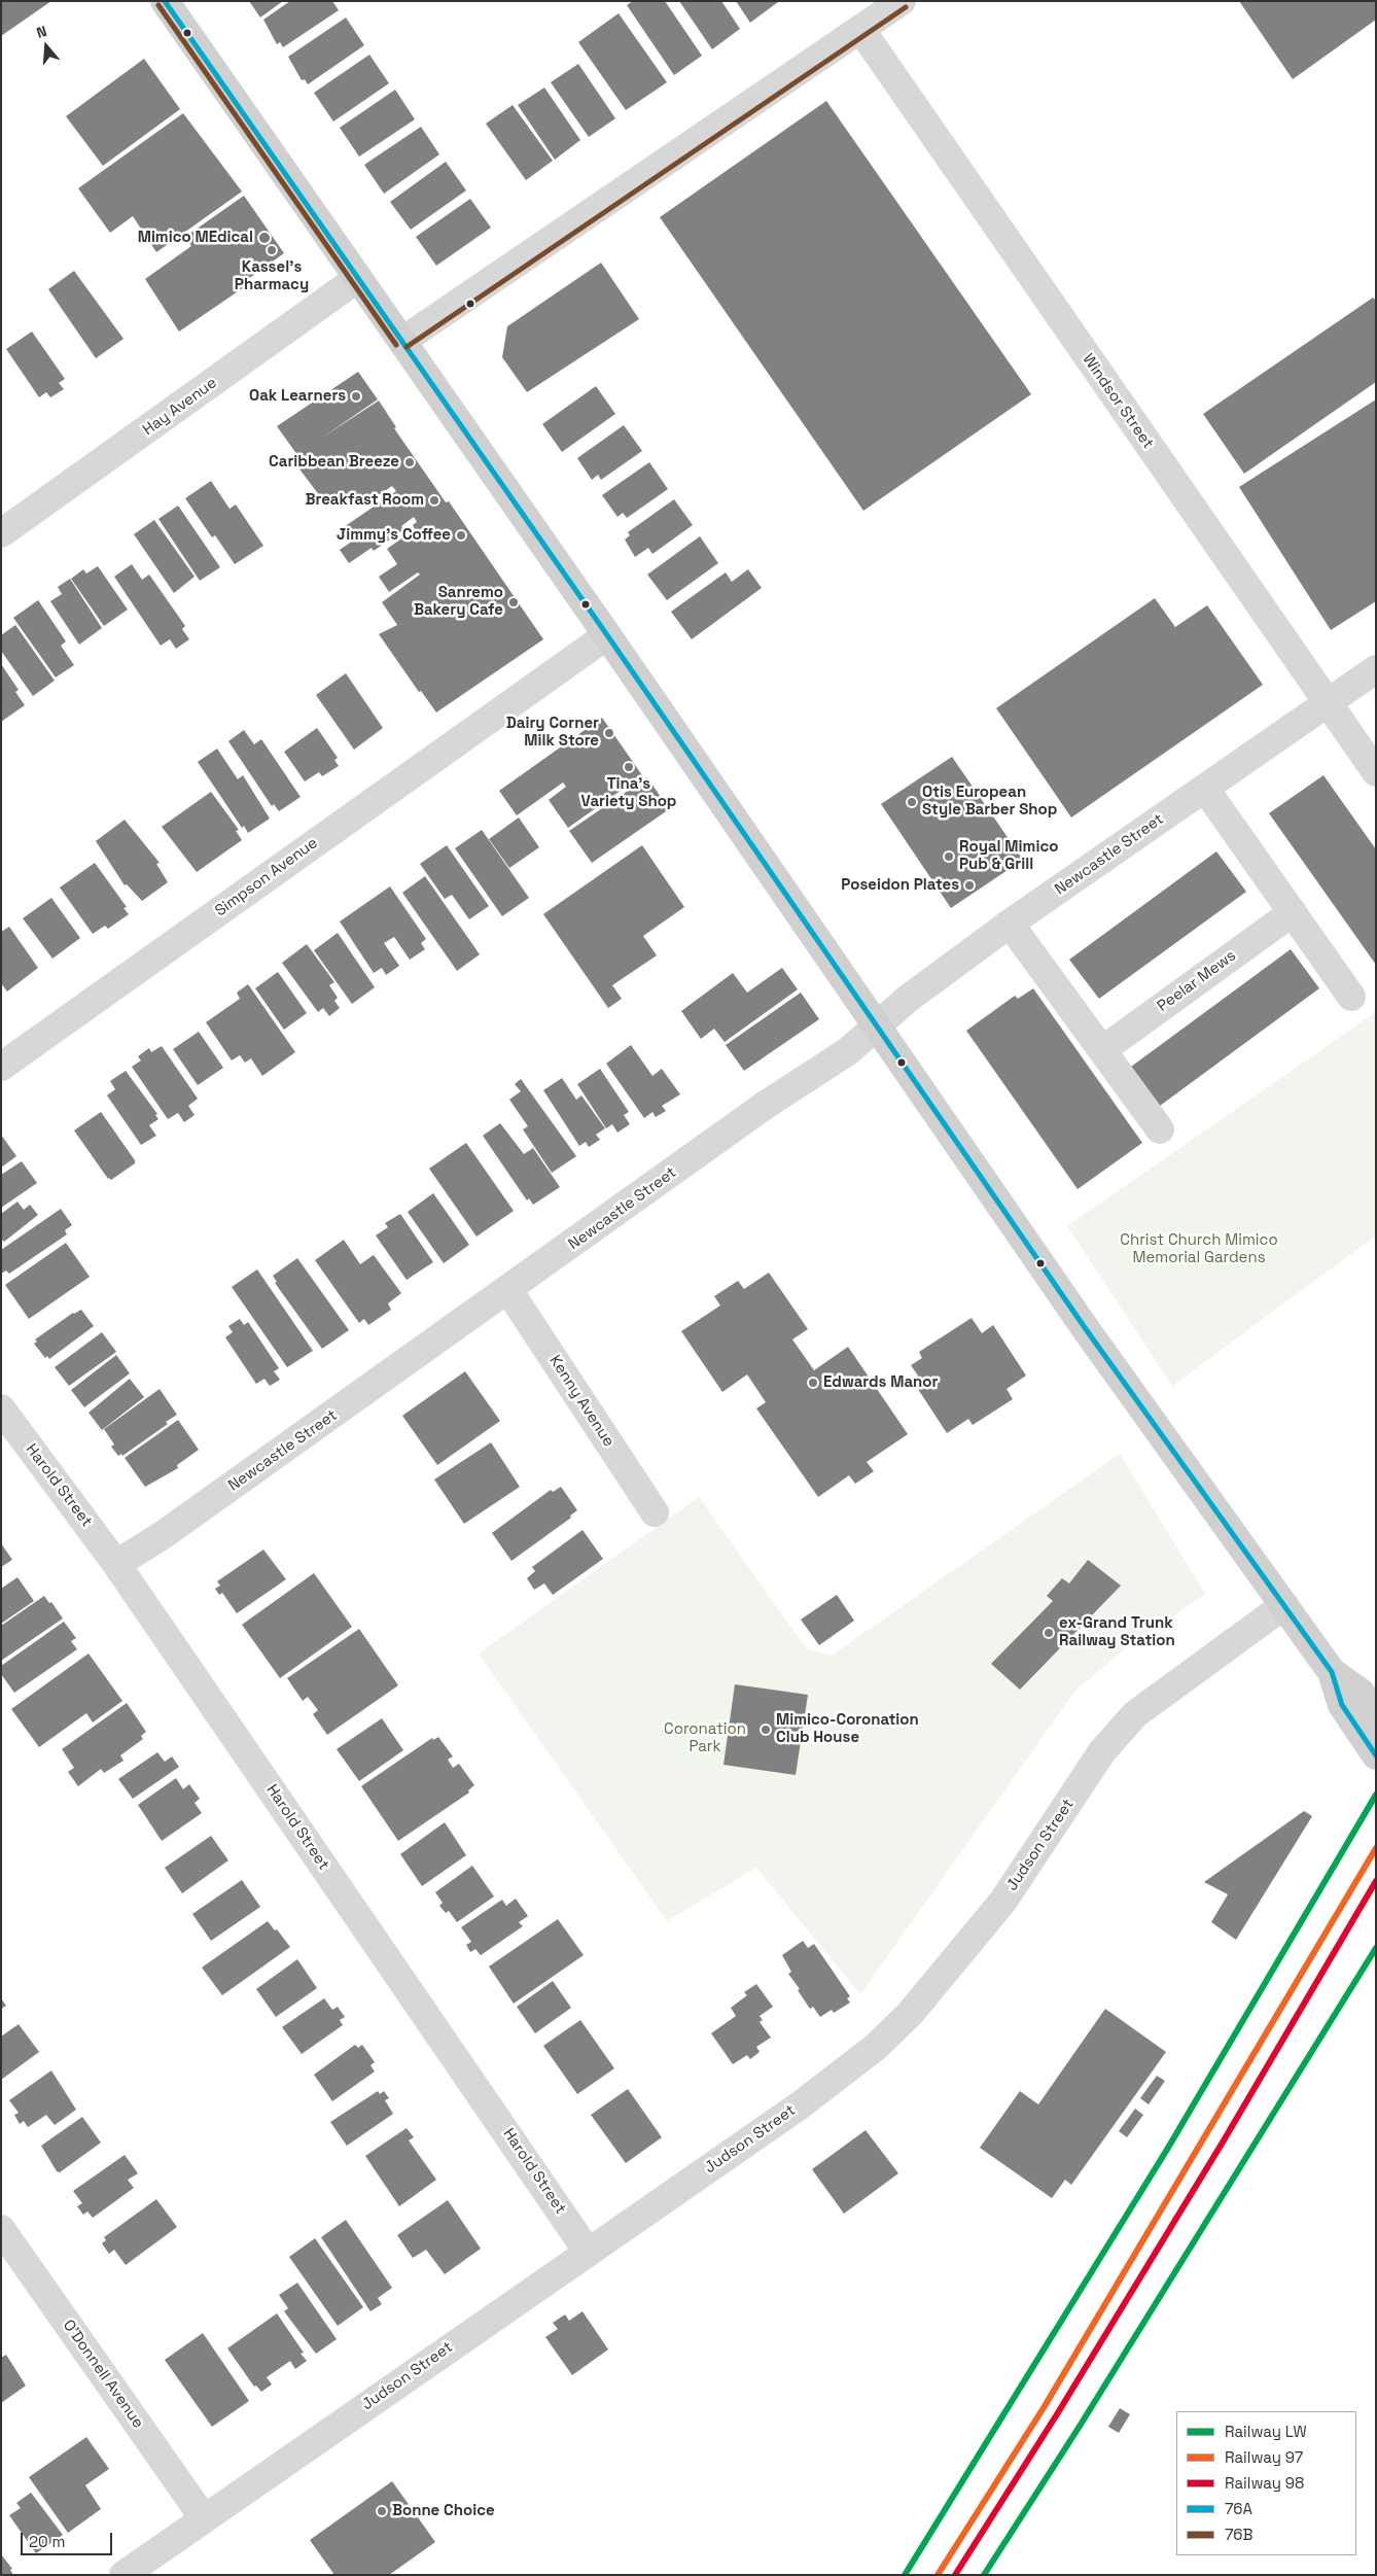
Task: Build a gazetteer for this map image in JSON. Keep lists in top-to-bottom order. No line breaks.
{"streets":{"street":["Windsor Street","Hay Avenue","Newcastle Street","Simpson Avenue","Peelar Mews","Kenny Avenue","Harold Street","Judson Street","O'Donnell Avenue"]},"crossings":[["Windsor Street","Newcastle Street"],["Newcastle Street","Kenny Avenue"],["Newcastle Street","Harold Street"],["Harold Street","Judson Street"],["Judson Street","O'Donnell Avenue"]],"parks":["Christ Church Mimico Memorial Gardens","Coronation Park"],"places":["Mimico MEdical","Kassel's Pharmacy","Oak Learners","Caribbean Breeze","Breakfast Room","Jimmy's Coffee","Sanremo Bakery Cafe","Dairy Corner Milk Store","Tina's Variety Shop","Otis European Style Barber Shop","Royal Mimico Pub & Grill","Poseidon Plates","Edwards Manor","ex-Grand Trunk Railway Station","Mimico-Coronation Club House","Bonne Choice"],"lines":["transit line 76A","transit line 76B","rail line LW","rail line 97","rail line 98"],"legend":["Railway LW","Railway 97","Railway 98","76A","76B"],"scale_bar":"20 m","north":"top"}
